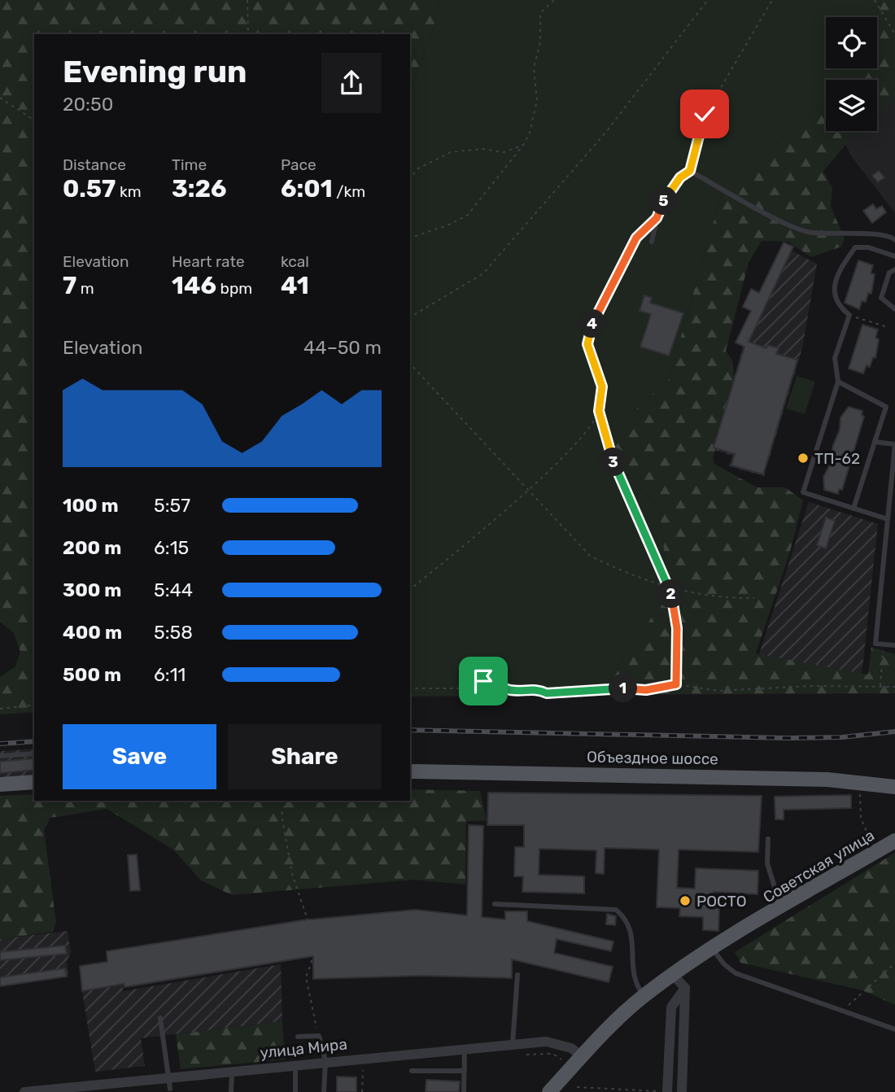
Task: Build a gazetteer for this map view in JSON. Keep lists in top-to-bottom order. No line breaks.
{"streets":{"main road":["Объездное шоссе","Советская улица"],"street":["улица Мира"]},"crossings":[["Советская улица","улица Мира"]],"places":["ТП-62","РОСТО"],"page":{"heading":["Evening run","20:50"],"stats":[["Distance","0.57 km"],["Time","3:26"],["Pace","6:01 /km"],["Elevation","7 m"],["Heart rate","146 bpm"],["kcal","41"]],"pins":["5","4","3","2","1"],"chart":["Elevation","44–50 m"],"list":[{"name":"100 m","note":"5:57"},{"name":"200 m","note":"6:15"},{"name":"300 m","note":"5:44"},{"name":"400 m","note":"5:58"},{"name":"500 m","note":"6:11"}],"buttons":["Save","Share"]}}
